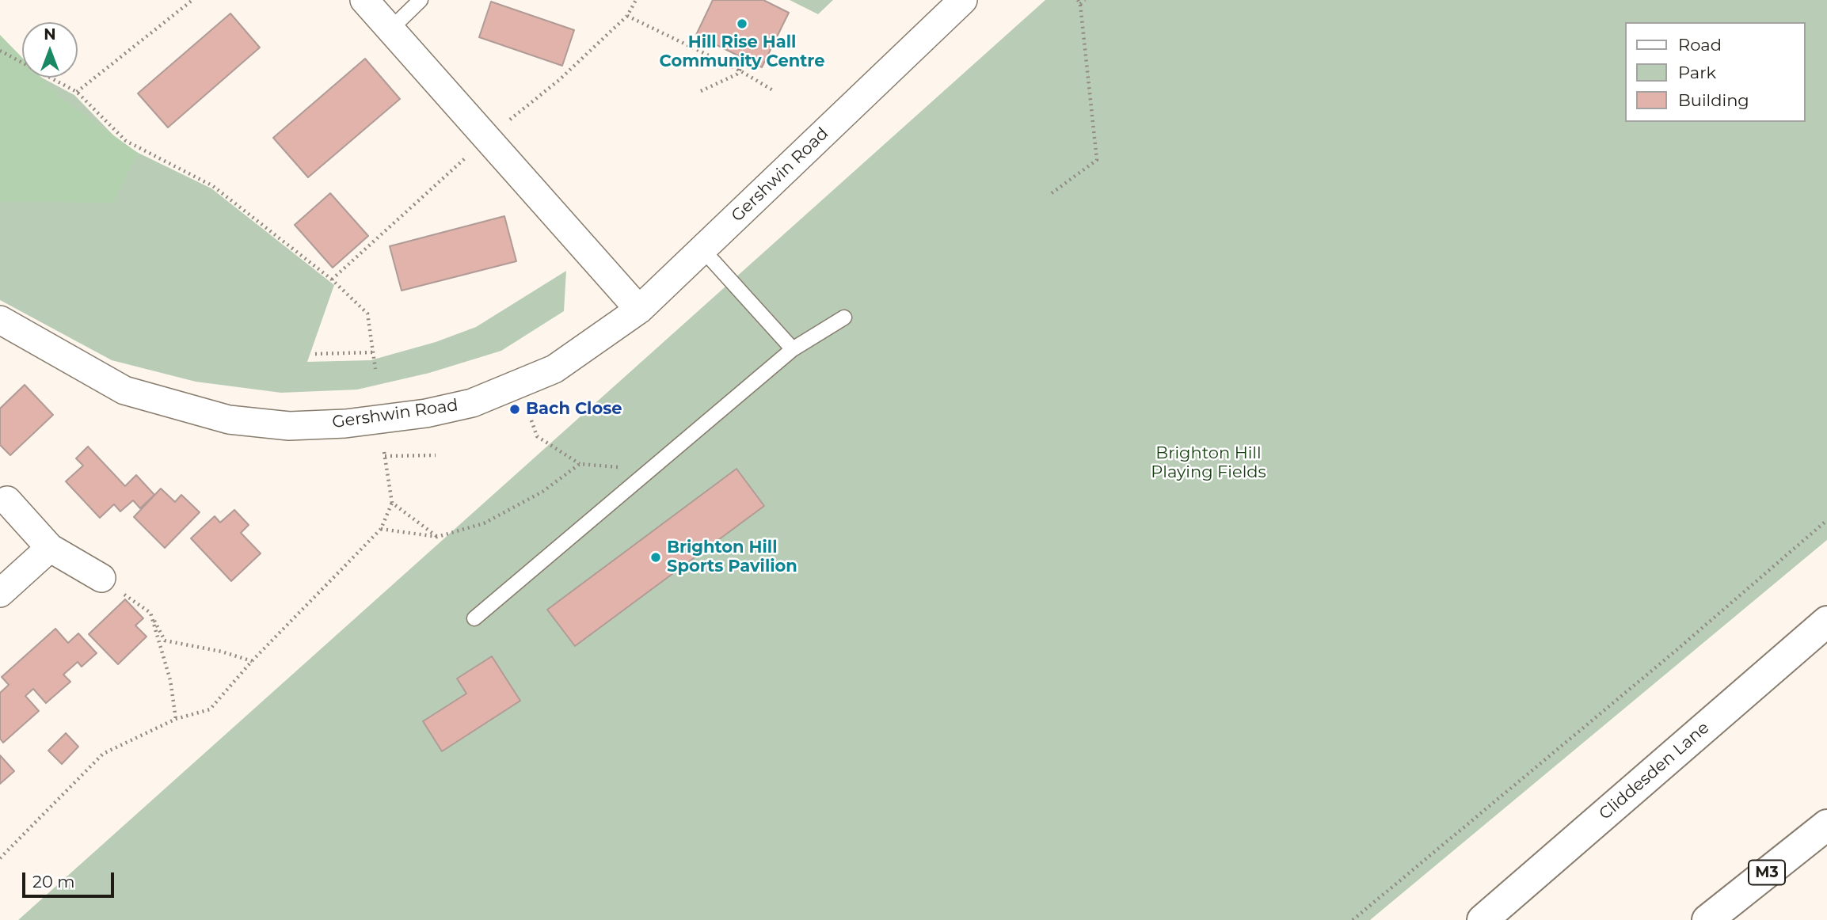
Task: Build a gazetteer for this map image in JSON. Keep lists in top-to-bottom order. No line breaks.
{"streets":{"main road":["Cliddesden Lane","M3"],"street":["Gershwin Road"]},"parks":["Brighton Hill Playing Fields"],"places":["Hill Rise Hall Community Centre","Bach Close","Brighton Hill Sports Pavilion"],"legend":["Road","Park","Building"],"scale_bar":"20 m","north":"top"}
